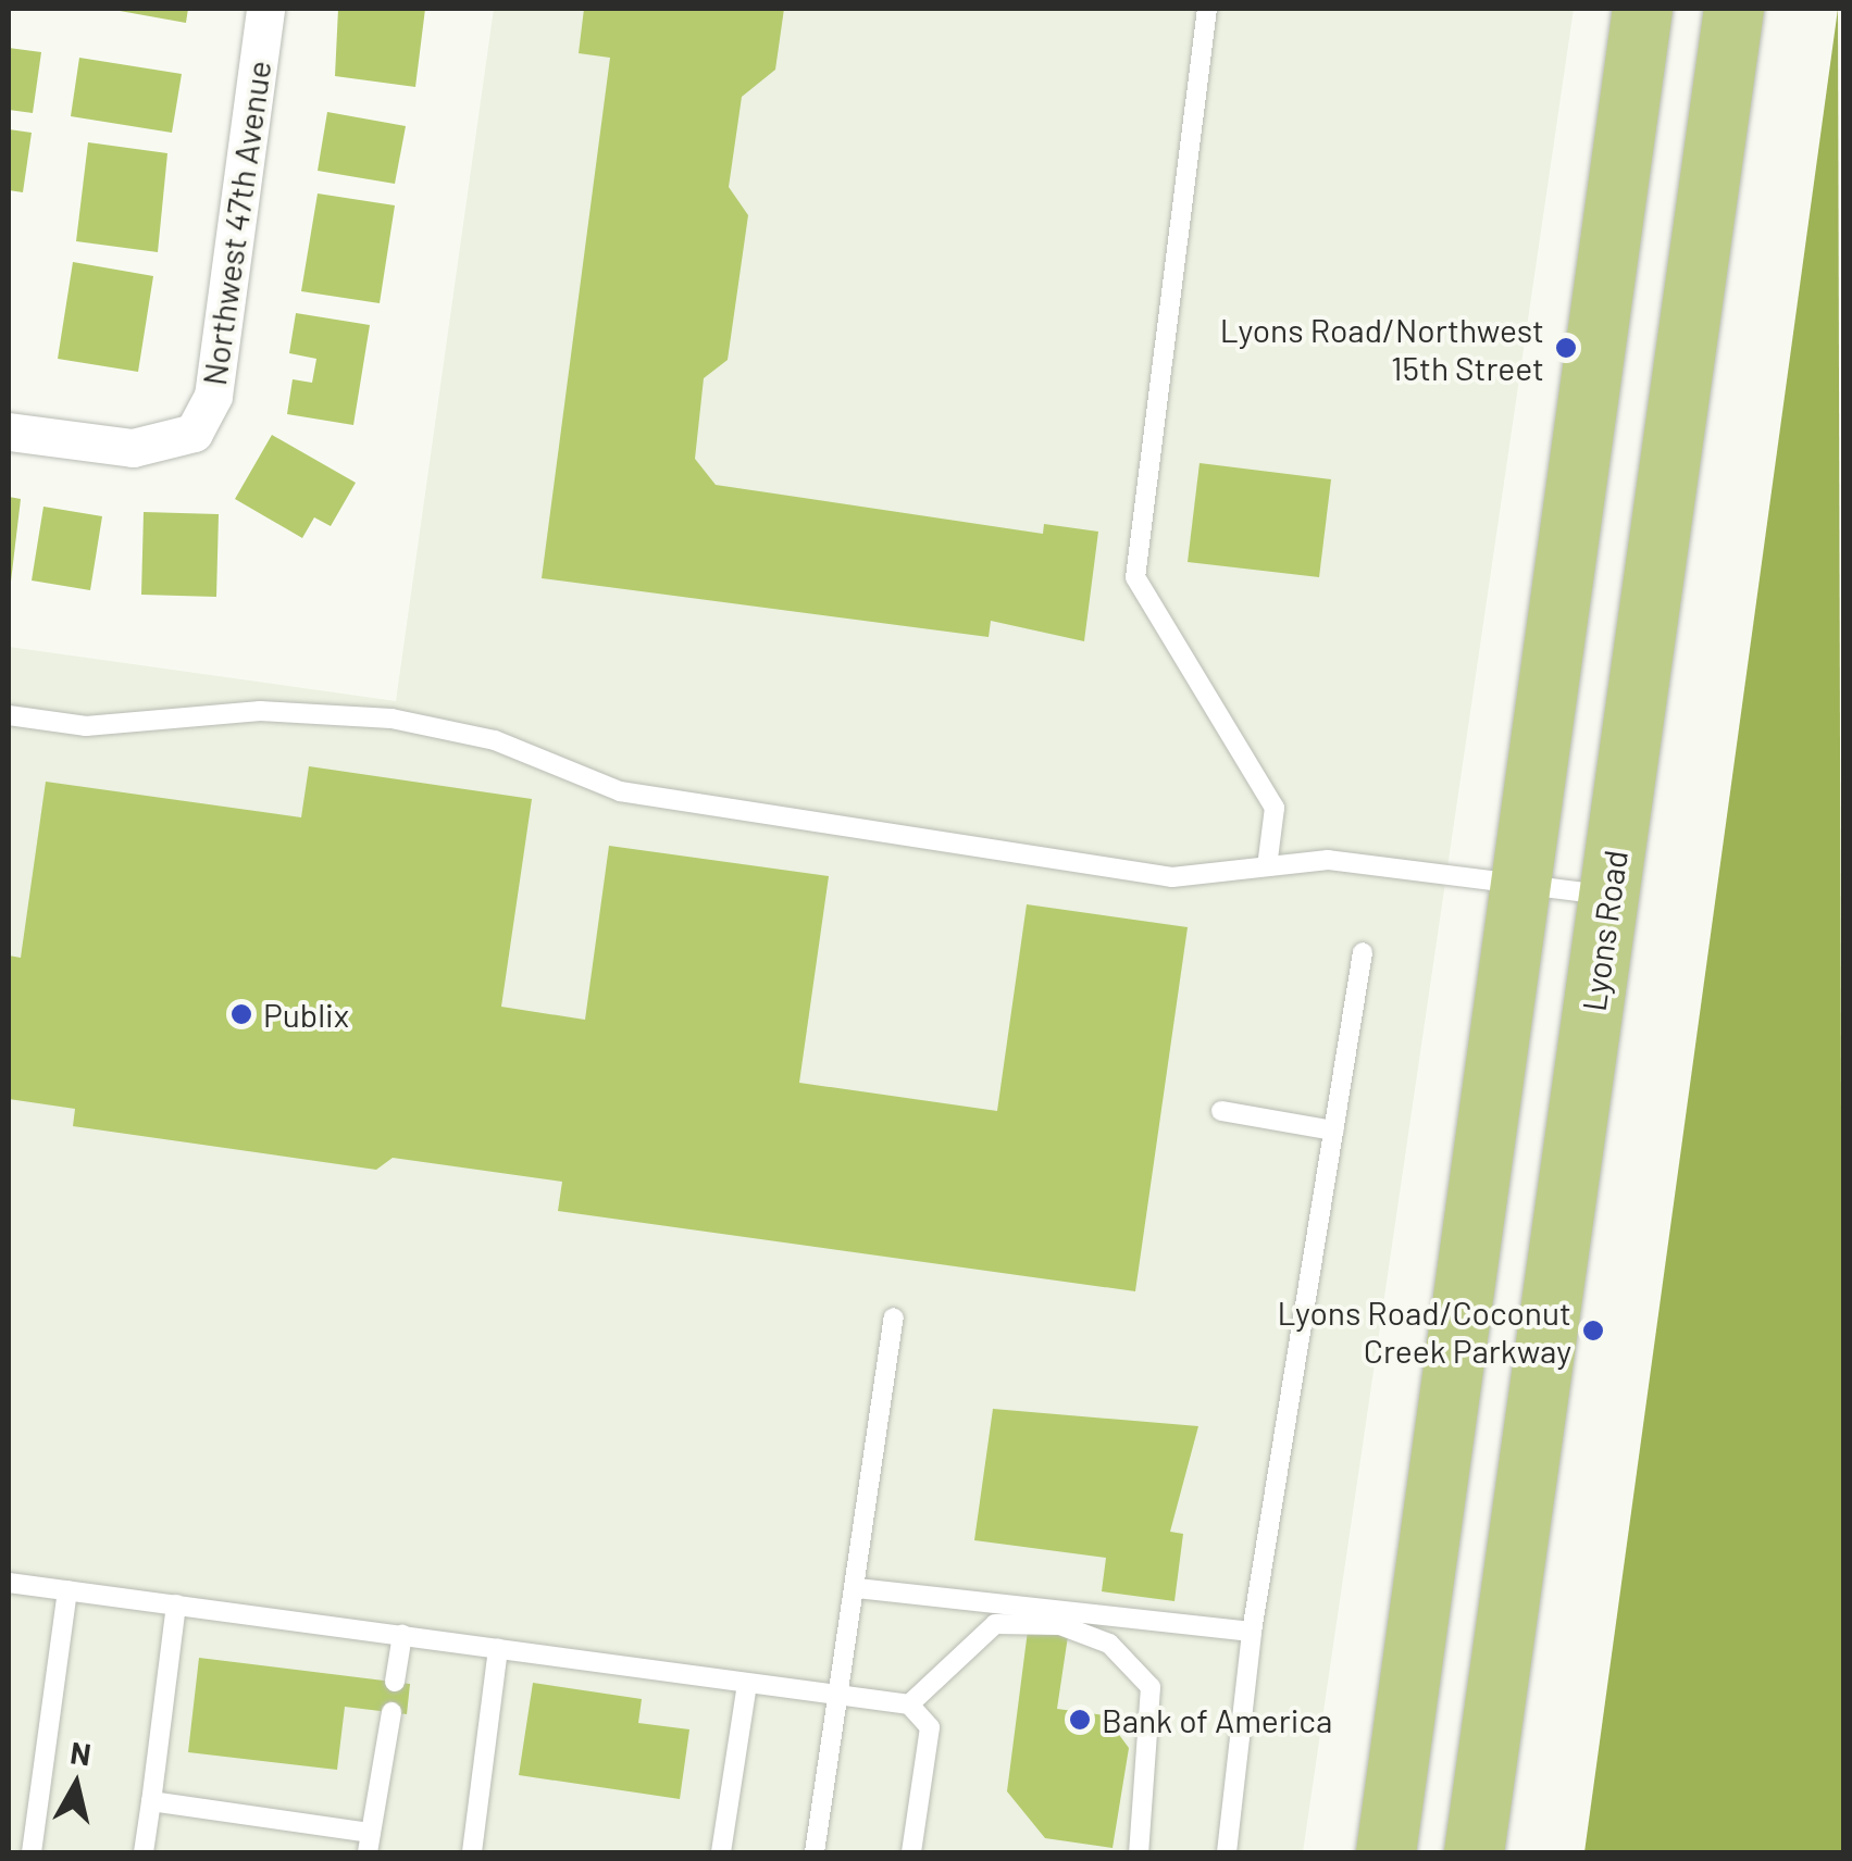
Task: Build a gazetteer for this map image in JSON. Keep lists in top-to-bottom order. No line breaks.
{"streets":{"main road":["Lyons Road"],"street":["Northwest 47th Avenue"]},"places":["Lyons Road/Northwest 15th Street","Publix","Lyons Road/Coconut Creek Parkway","Bank of America"],"north":"top"}
